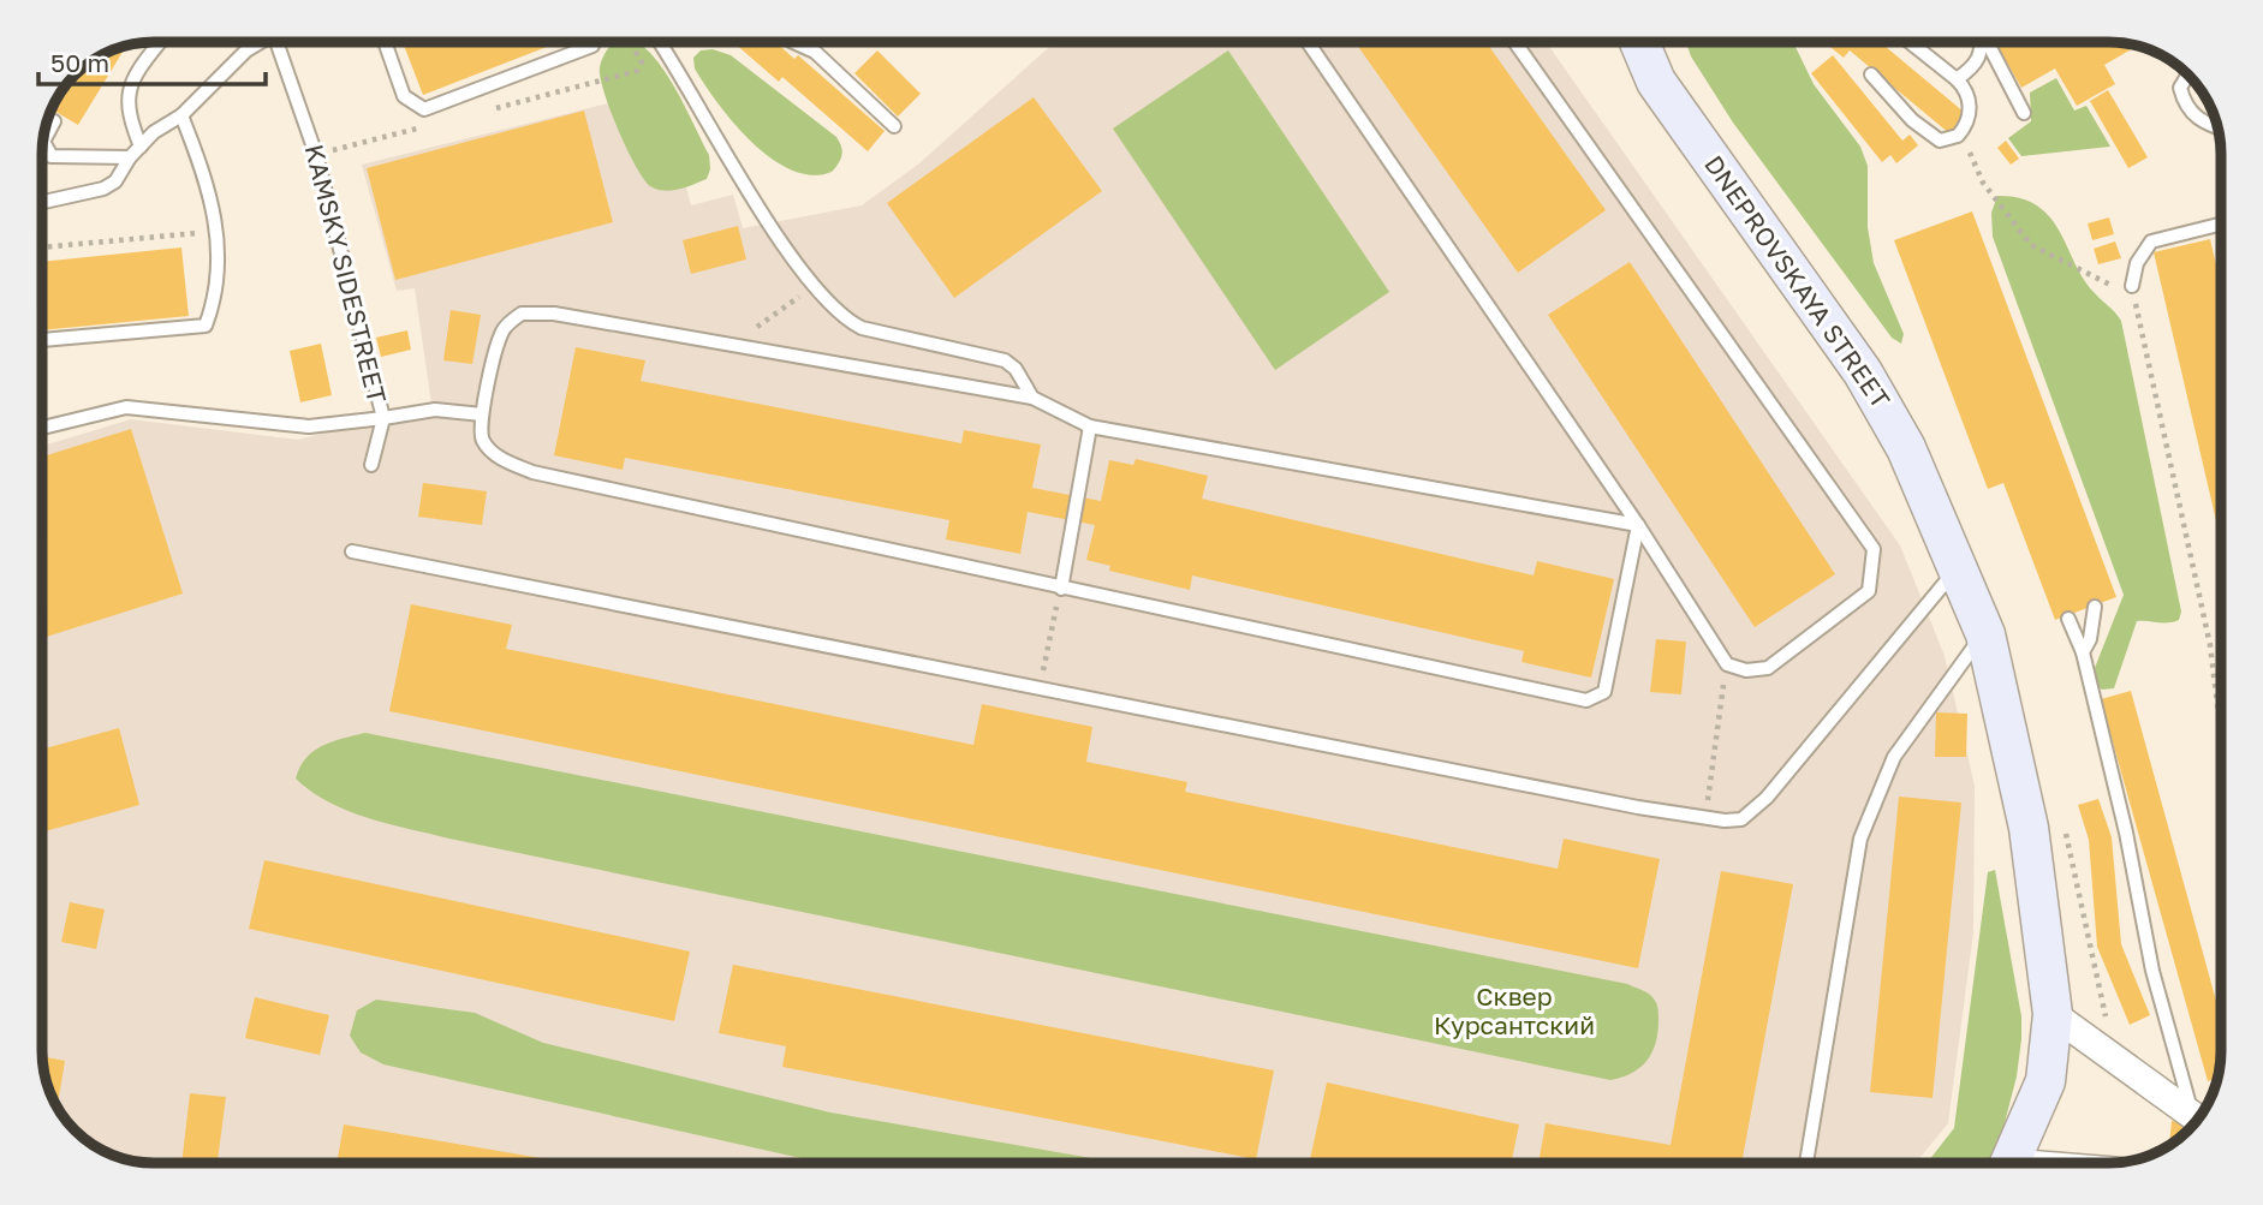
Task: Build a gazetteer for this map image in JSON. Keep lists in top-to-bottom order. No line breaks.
{"streets":{"main road":["DNEPROVSKAYA STREET"],"lane":["KAMSKY SIDESTREET"]},"parks":["Сквер Курсантский"],"scale_bar":"50 m"}
